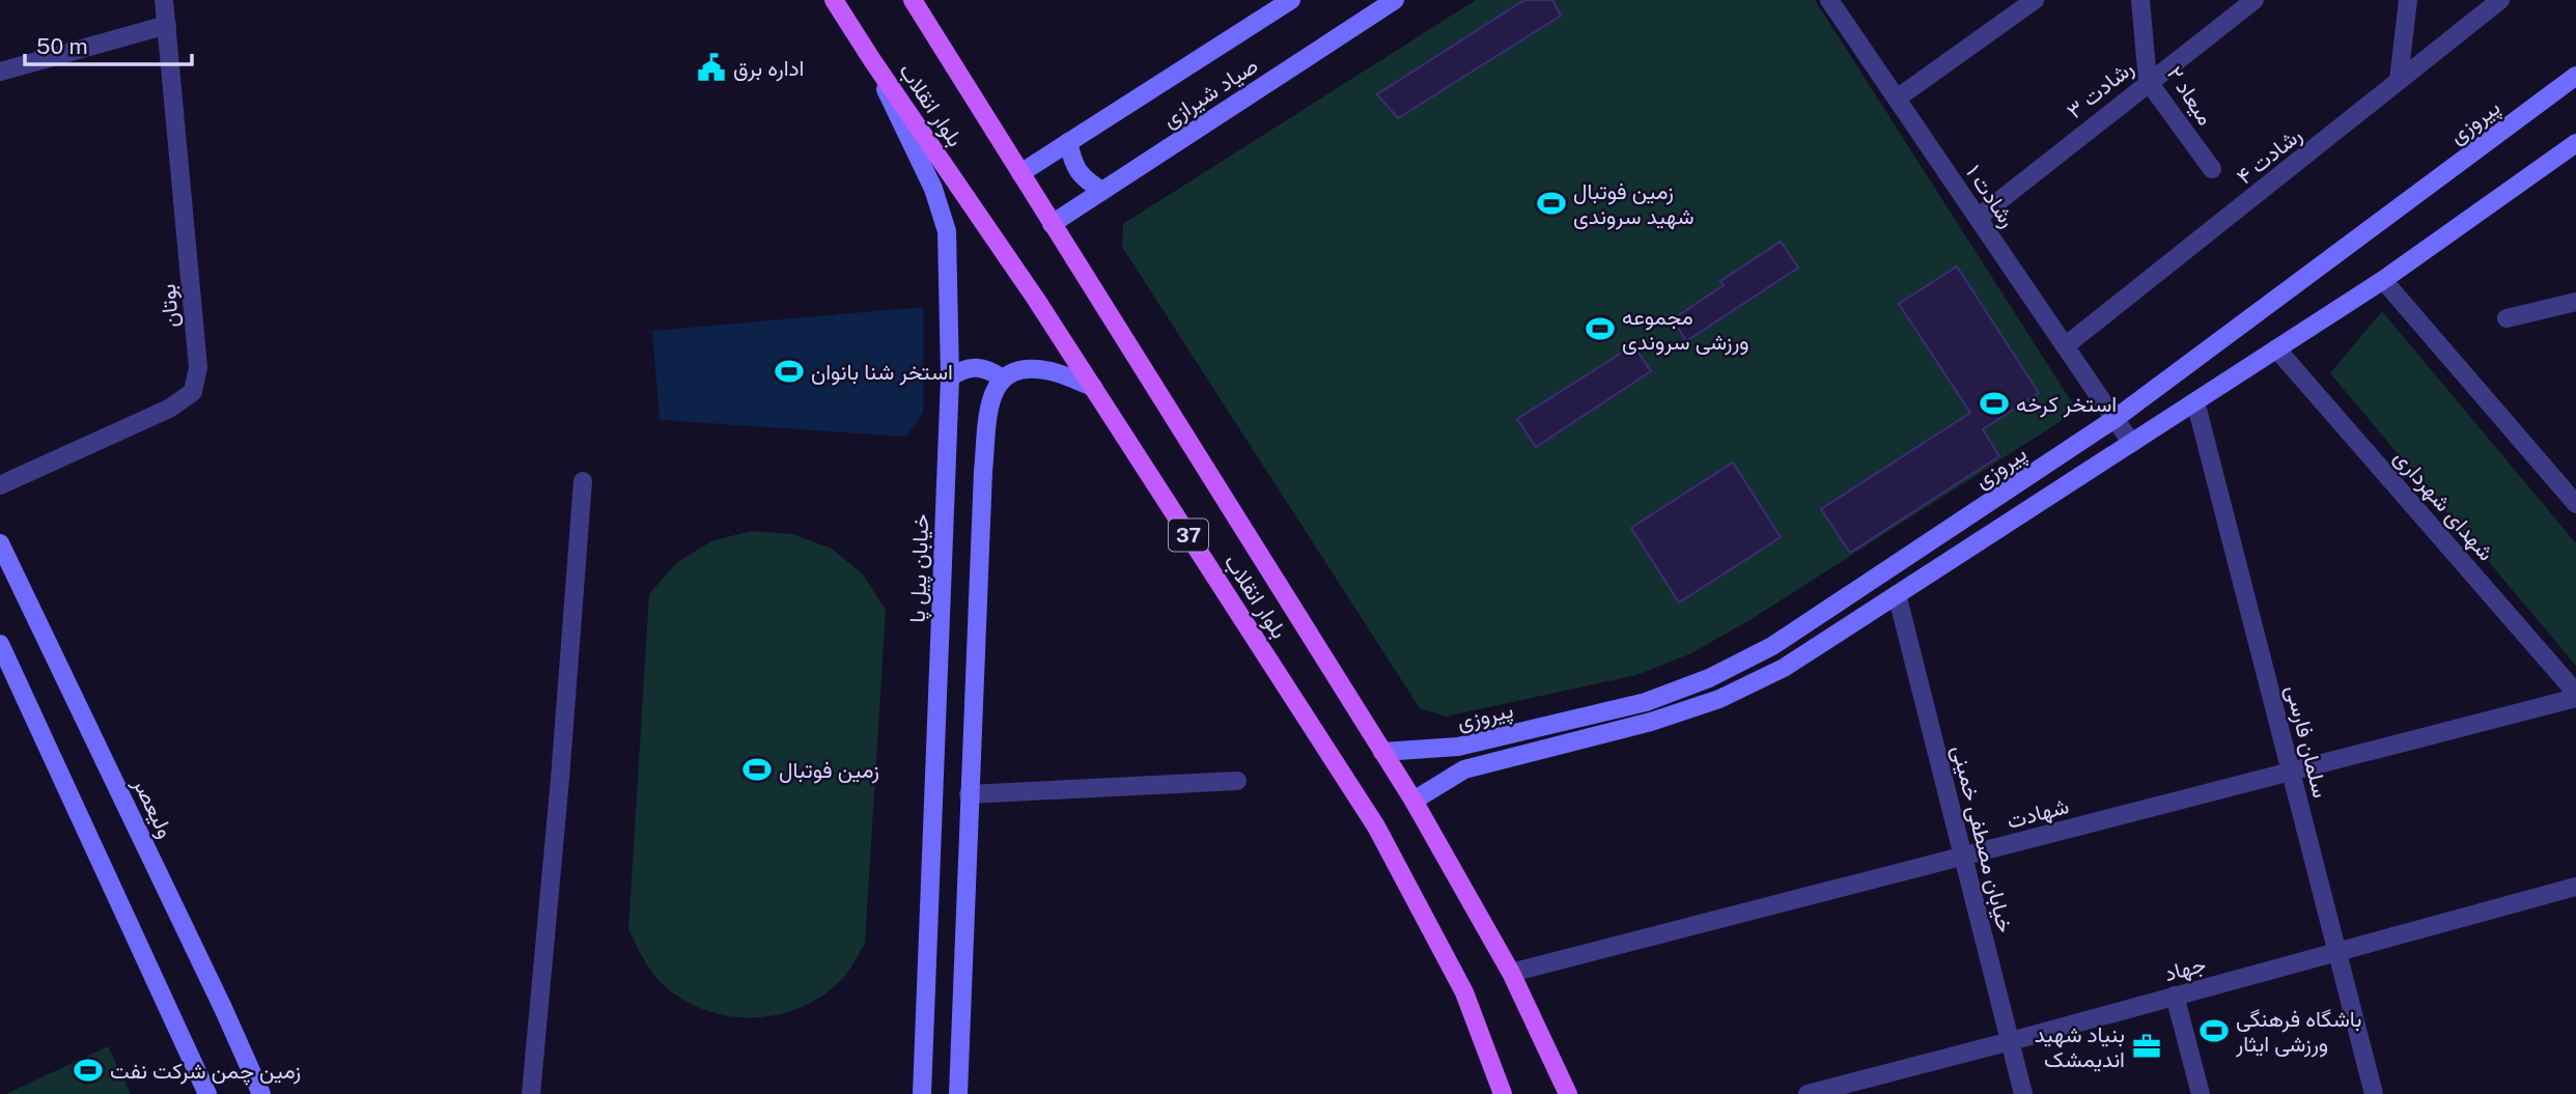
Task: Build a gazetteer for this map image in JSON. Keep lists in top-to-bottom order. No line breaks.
{"streets":{"main road":["صیاد شیرازی","بلوار انقلاب","پیروزی","37","خیابان پیل پا","ولیعصر"],"street":["رشادت ۳","میعاد ۲","رشادت ۴","رشادت ۱","بوتان","شهدای شهرداری","سلمان فارسی","شهادت","خیابان مصطفی خمینی","جهاد"]},"crossings":[["رشادت ۳","میعاد ۲"],["رشادت ۳","رشادت ۱"],["صیاد شیرازی","بلوار انقلاب"],["بلوار انقلاب","پیروزی"],["بلوار انقلاب","خیابان پیل پا"],["بلوار انقلاب","شهادت"],["پیروزی","رشادت ۱"],["رشادت ۴","رشادت ۱"],["شهدای شهرداری","شهادت"],["سلمان فارسی","شهادت"],["سلمان فارسی","جهاد"],["شهادت","خیابان مصطفی خمینی"],["خیابان مصطفی خمینی","جهاد"]],"places":{"public building":["اداره برق"],"sports":["زمین فوتبال شهید سروندی","مجموعه ورزشی سروندی","استخر شنا بانوان","استخر کرخه","زمین فوتبال","باشگاه فرهنگی ورزشی ایثار","زمین چمن شرکت نفت"],"office":["بنیاد شهید اندیمشک"]},"scale_bar":"50 m"}
